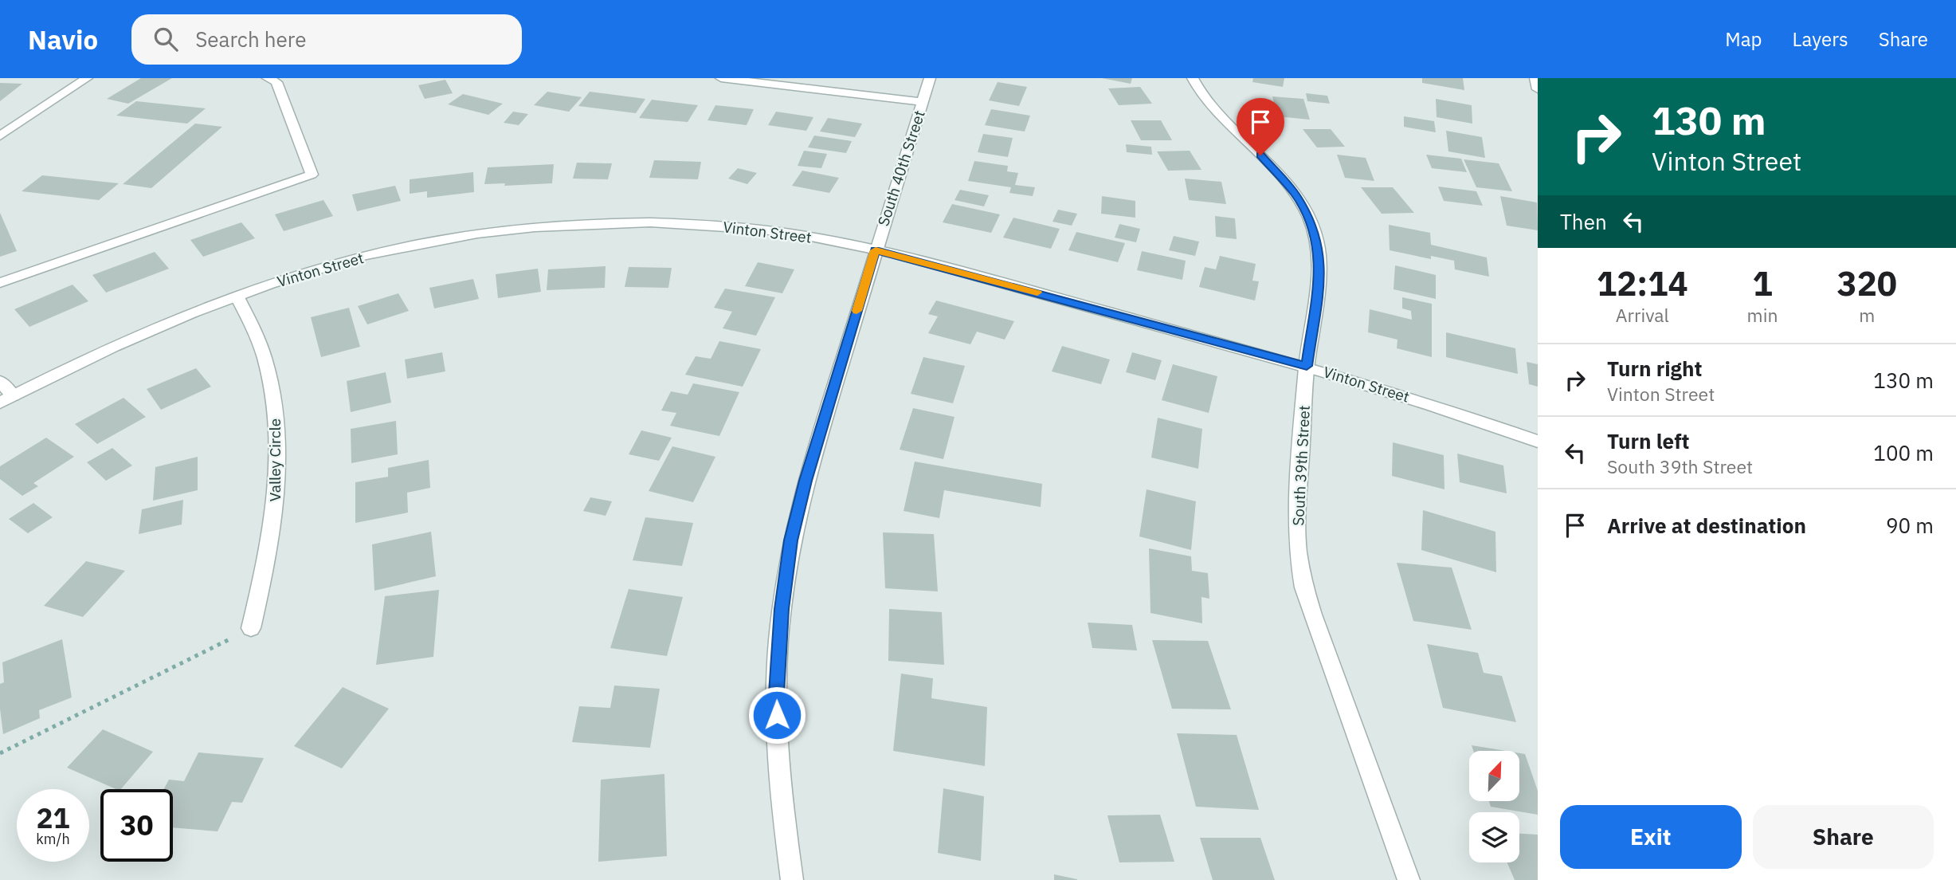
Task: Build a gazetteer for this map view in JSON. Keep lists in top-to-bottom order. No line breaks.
{"streets":{"street":["South 40th Street","Vinton Street","Valley Circle","South 39th Street"]},"crossings":[["South 40th Street","Vinton Street"],["Vinton Street","Valley Circle"],["Vinton Street","South 39th Street"]],"north":"top right","page":{"header":"Navio","search":"Search here","nav":["Map","Layers","Share"],"turn":["130 m","Vinton Street"],"then":"Then","eta":["12:14","Arrival","1","min","320","m"],"list":[{"name":"Turn right","note":"Vinton Street","value":"130 m"},{"name":"Turn left","note":"South 39th Street","value":"100 m"},{"name":"Arrive at destination","value":"90 m"}],"speed":"21 km/h","limit":"30","buttons":["Exit","Share"]}}
